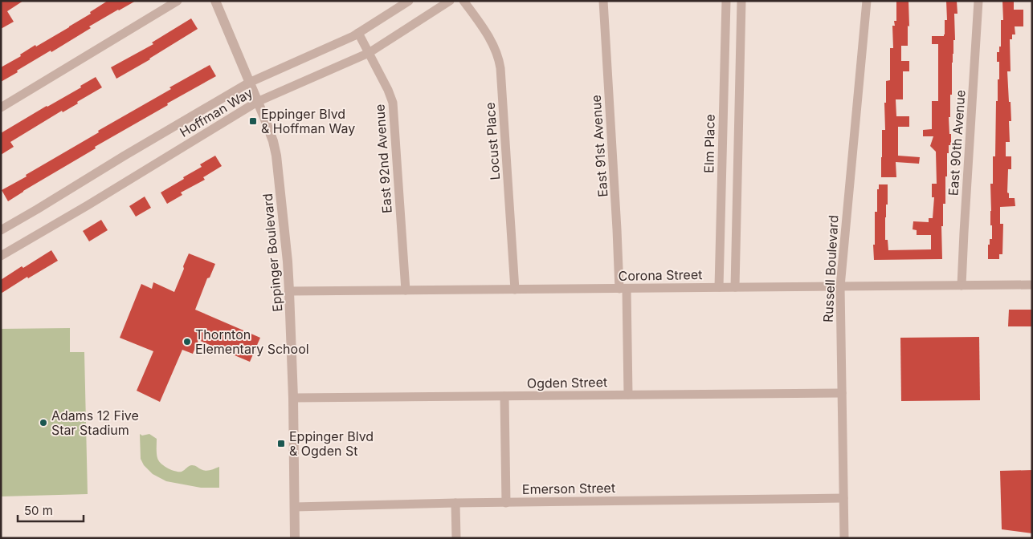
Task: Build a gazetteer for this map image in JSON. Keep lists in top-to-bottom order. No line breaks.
{"streets":{"street":["Hoffman Way","Locust Place","East 90th Avenue","Elm Place","East 91st Avenue","East 92nd Avenue","Eppinger Boulevard","Russell Boulevard","Corona Street","Ogden Street","Emerson Street"]},"crossings":[["Hoffman Way","East 92nd Avenue"],["Hoffman Way","Eppinger Boulevard"],["Locust Place","Corona Street"],["East 90th Avenue","Corona Street"],["Elm Place","Corona Street"],["East 91st Avenue","Corona Street"],["East 91st Avenue","Ogden Street"],["East 92nd Avenue","Corona Street"],["Eppinger Boulevard","Corona Street"],["Eppinger Boulevard","Ogden Street"],["Eppinger Boulevard","Emerson Street"],["Russell Boulevard","Corona Street"],["Russell Boulevard","Ogden Street"],["Russell Boulevard","Emerson Street"]],"places":{"transit":["Eppinger Blvd & Hoffman Way","Eppinger Blvd & Ogden St"],"other":["Thornton Elementary School","Adams 12 Five Star Stadium"]},"scale_bar":"50 m"}
